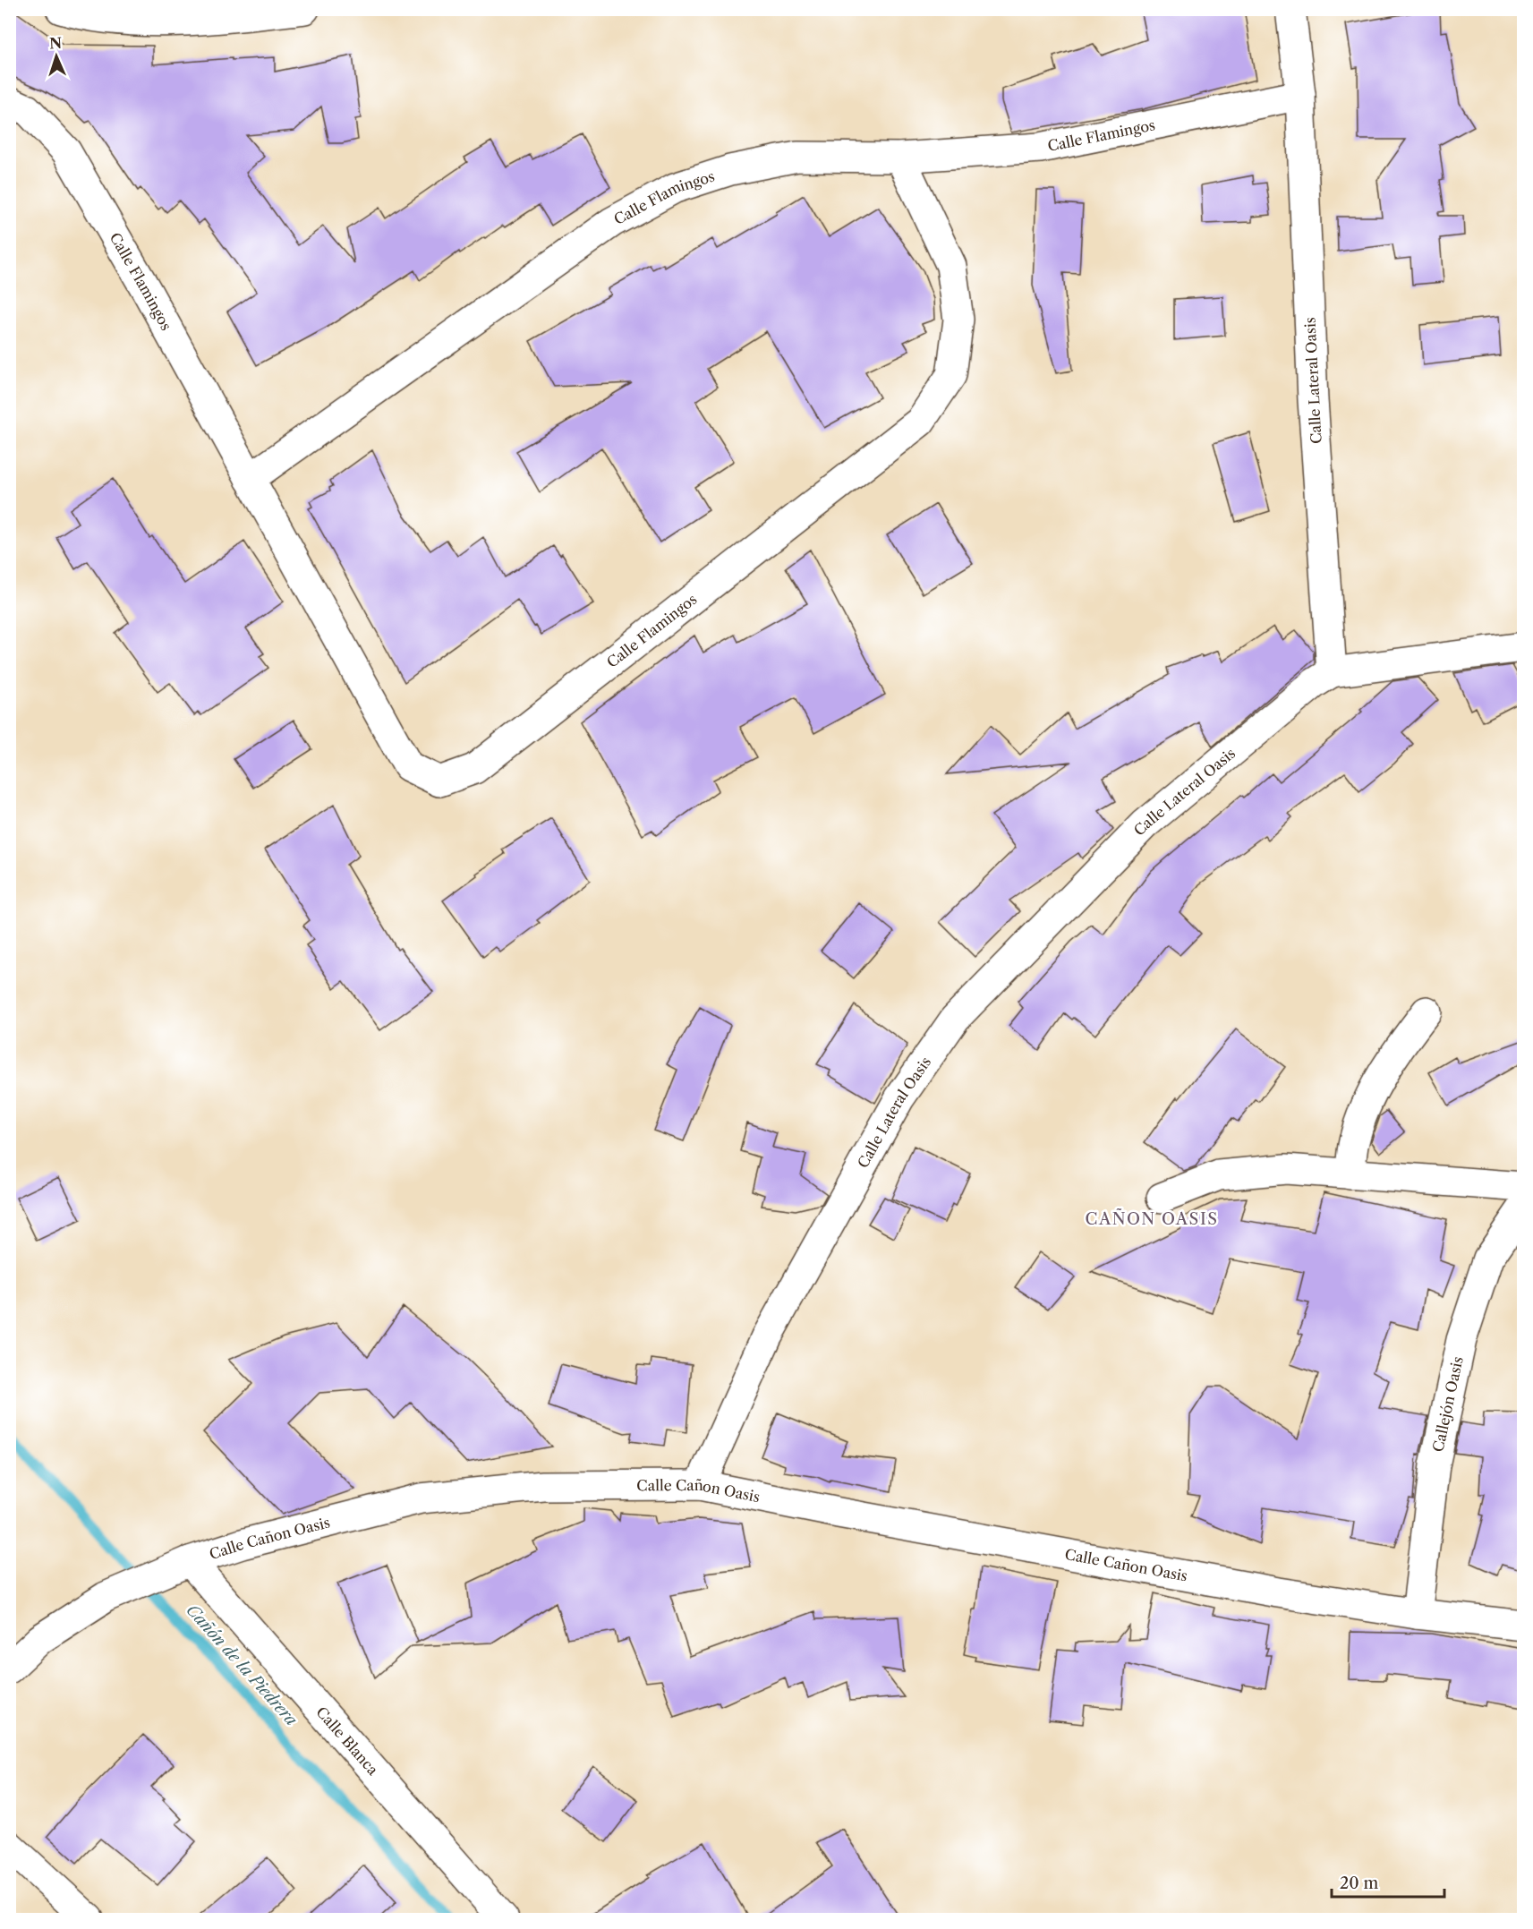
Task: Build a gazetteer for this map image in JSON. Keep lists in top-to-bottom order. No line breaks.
{"streets":{"street":["Calle Flamingos","Calle Lateral Oasis","Callejón Oasis","Calle Cañon Oasis","Calle Blanca"]},"crossings":[["Calle Flamingos","Calle Lateral Oasis"],["Calle Lateral Oasis","Calle Cañon Oasis"],["Callejón Oasis","Calle Cañon Oasis"],["Calle Cañon Oasis","Calle Blanca"]],"districts":["CAÑON OASIS"],"water":["Cañón de la Piedrera"],"scale_bar":"20 m","north":"top"}
